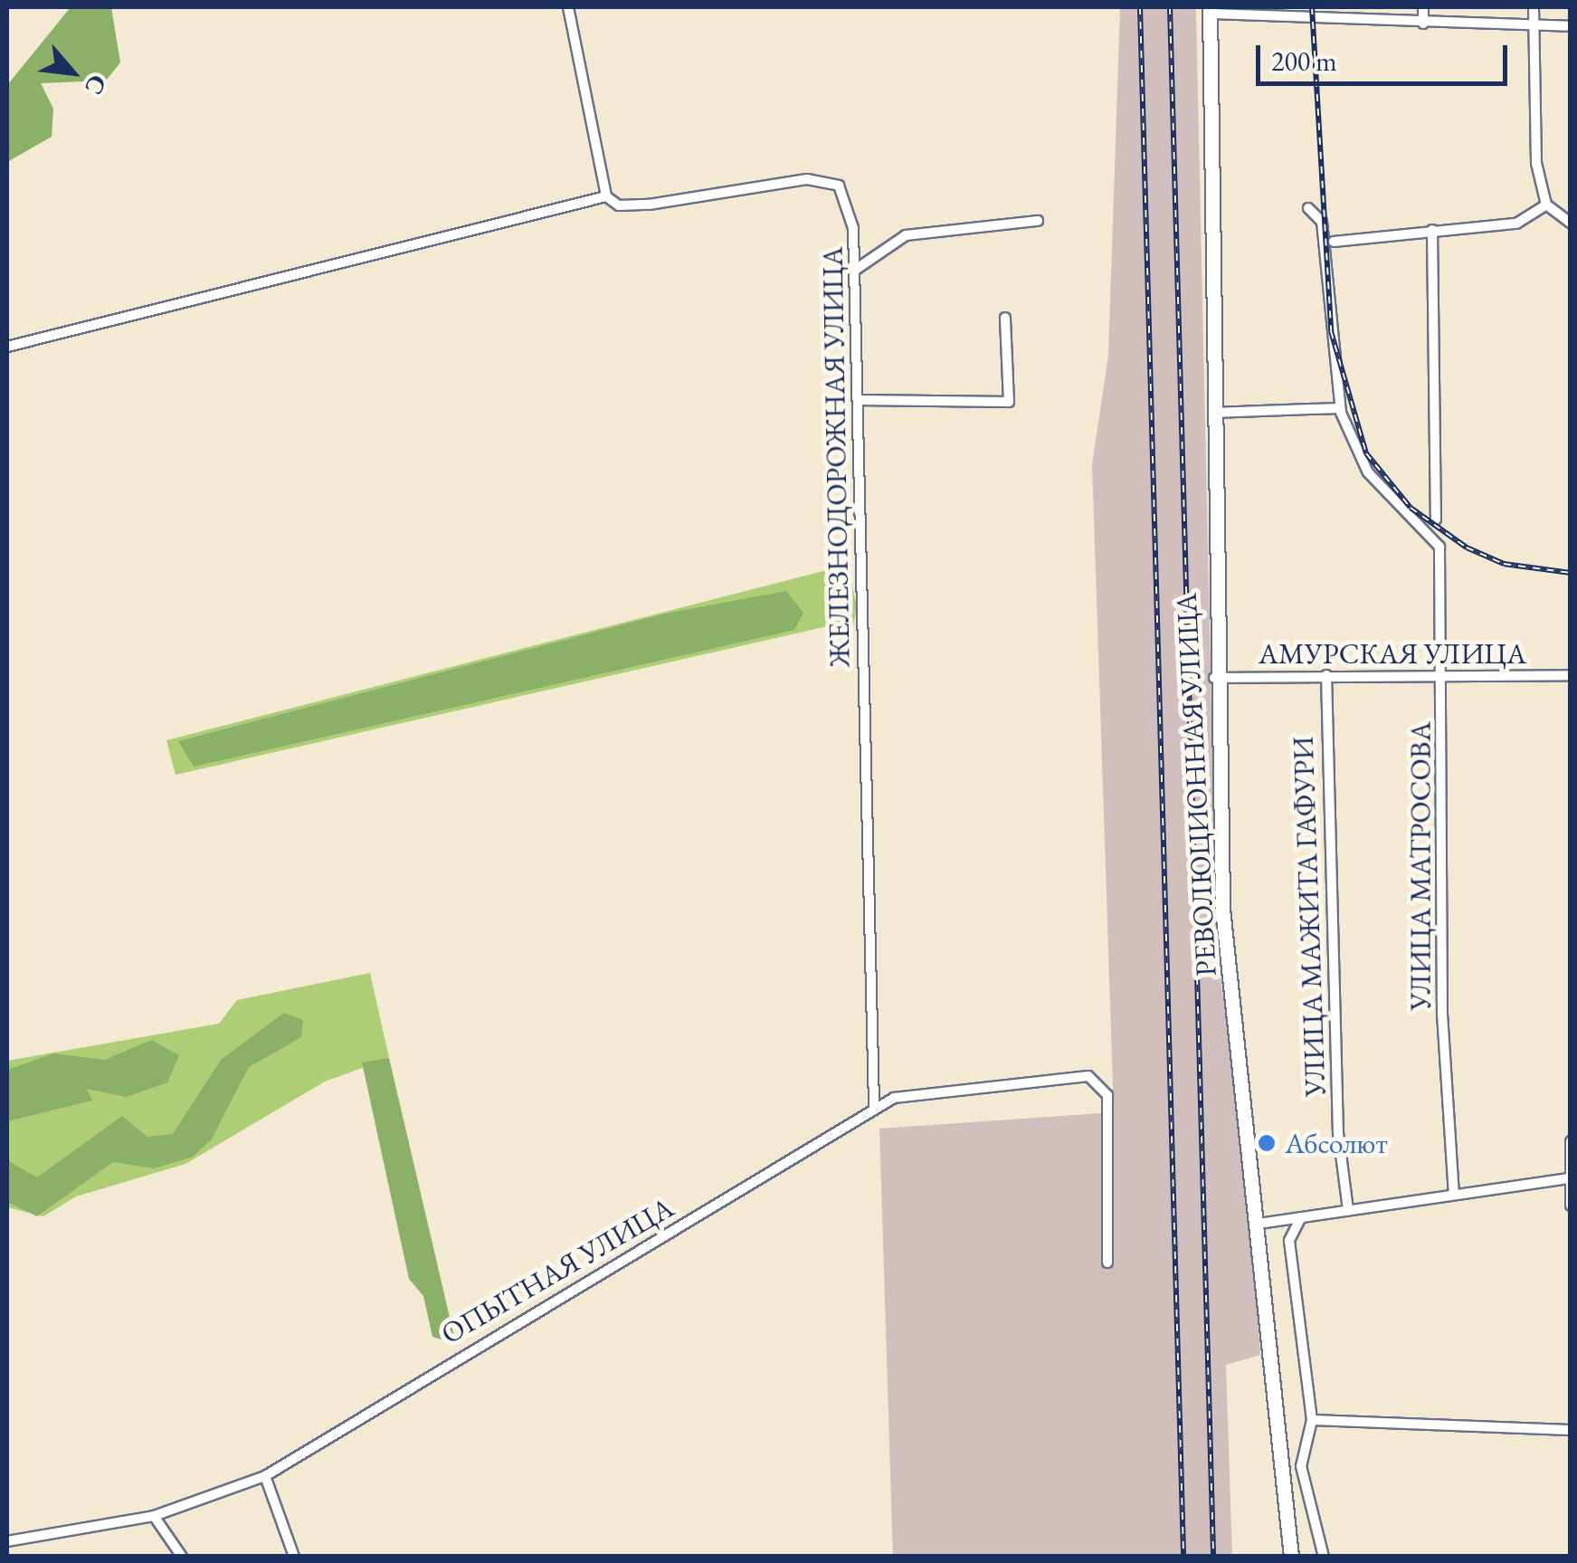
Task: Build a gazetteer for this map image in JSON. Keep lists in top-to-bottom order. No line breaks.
{"streets":{"main road":["РЕВОЛЮЦИОННАЯ УЛИЦА"],"street":["ЖЕЛЕЗНОДОРОЖНАЯ УЛИЦА","АМУРСКАЯ УЛИЦА","УЛИЦА МАТРОСОВА","УЛИЦА МАЖИТА ГАФУРИ","ОПЫТНАЯ УЛИЦА"]},"crossings":[["ЖЕЛЕЗНОДОРОЖНАЯ УЛИЦА","ОПЫТНАЯ УЛИЦА"],["АМУРСКАЯ УЛИЦА","РЕВОЛЮЦИОННАЯ УЛИЦА"],["АМУРСКАЯ УЛИЦА","УЛИЦА МАТРОСОВА"],["АМУРСКАЯ УЛИЦА","УЛИЦА МАЖИТА ГАФУРИ"]],"places":["Абсолют"],"scale_bar":"200 m","north":"bottom right"}
